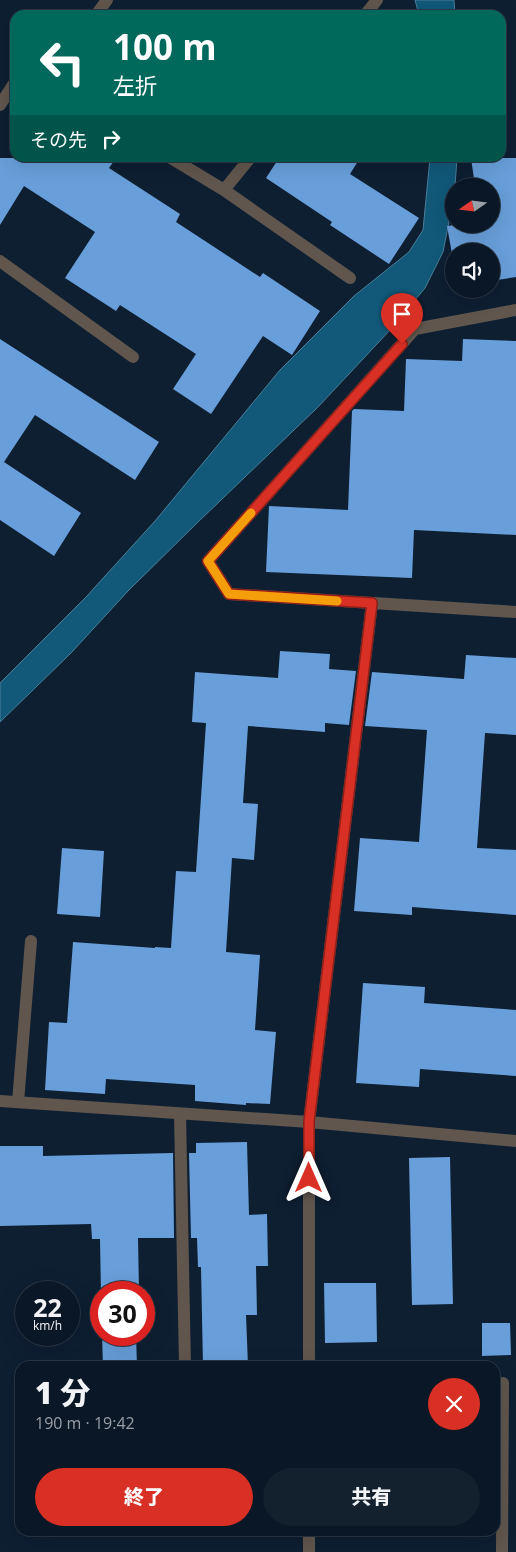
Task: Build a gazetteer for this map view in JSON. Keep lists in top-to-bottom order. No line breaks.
{"north":"left","page":{"turn":["100 m","左折"],"then":"その先","speed":"22 km/h","limit":"30","heading":["1 分","190 m · 19:42"],"buttons":["終了","共有"]}}
